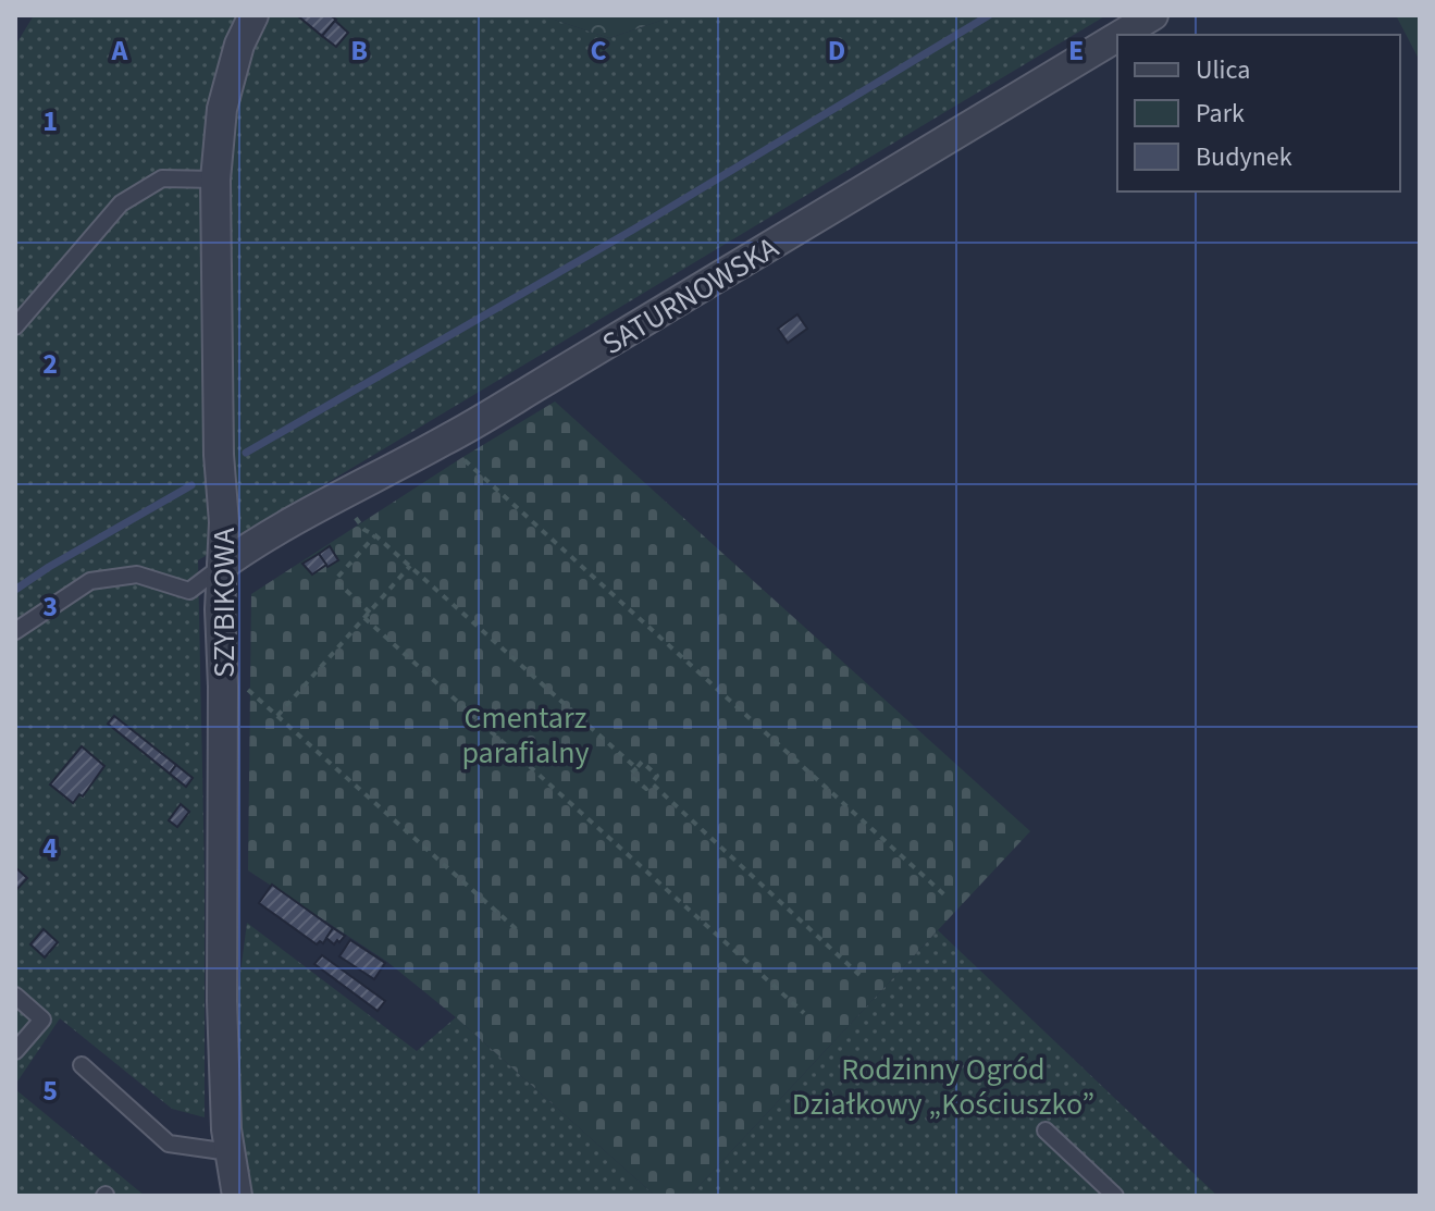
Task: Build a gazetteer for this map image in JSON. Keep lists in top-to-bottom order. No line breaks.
{"streets":{"street":["SATURNOWSKA","SZYBIKOWA"]},"crossings":[["SATURNOWSKA","SZYBIKOWA"]],"parks":["Cmentarz parafialny","Rodzinny Ogród Działkowy „Kościuszko”"],"legend":["Ulica","Park","Budynek"],"grid":{"columns":["A","B","C","D","E"],"rows":["1","2","3","4","5"]}}
